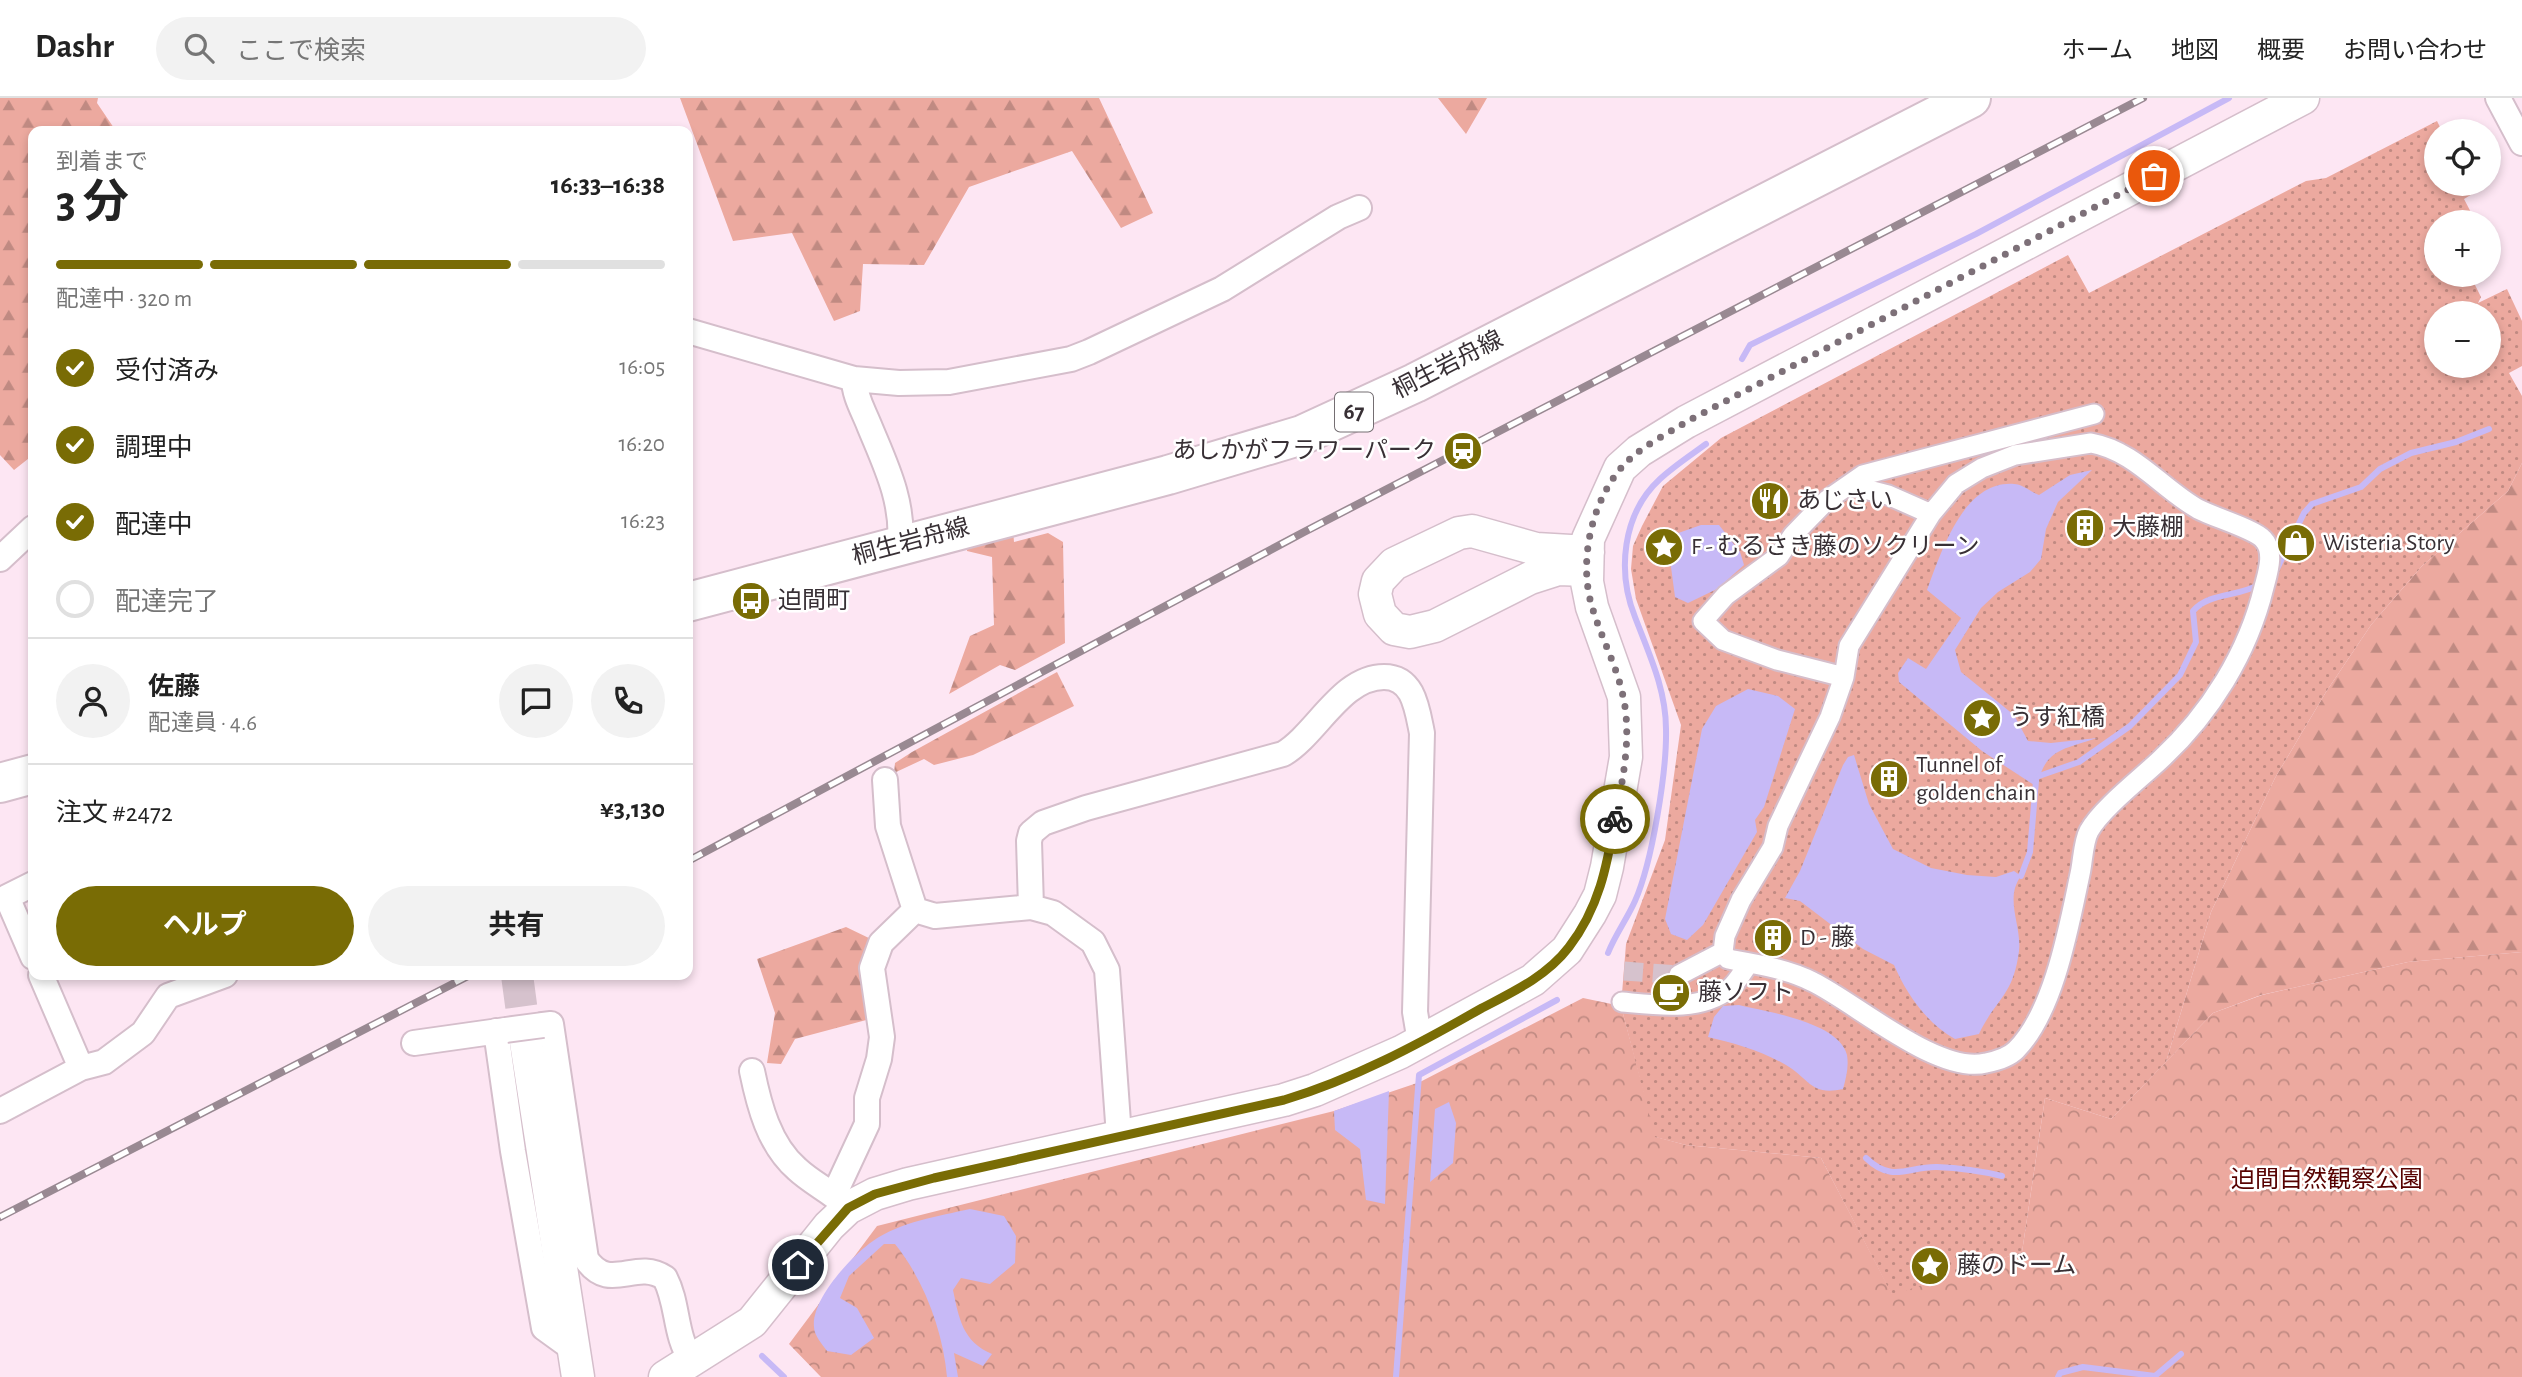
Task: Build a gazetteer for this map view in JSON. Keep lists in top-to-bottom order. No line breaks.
{"streets":{"main road":["桐生岩舟線","67"]},"parks":["迫間自然観察公園"],"places":{"station":["あしかがフラワーパーク"],"restaurant":["あじさい"],"building":["大藤棚","Tunnel of golden chain","D - 藤"],"shop":["Wisteria Story"],"place":["F - むるさき藤のソクリーン","うす紅橋","藤のドーム"],"bus stop":["迫間町"],"cafe":["藤ソフト"]},"page":{"header":"Dashr","search":"ここで検索","nav":["ホーム","地図","概要","お問い合わせ"],"map_buttons":["+","−"],"heading":["3 分","到着まで","16:33–16:38"],"panel":["佐藤","配達員 · 4.6","注文 #2472","¥3,130"],"bar":"配達中 · 320 m","list":[["受付済み","16:05"],["調理中","16:20"],["配達中","16:23"],"配達完了"],"buttons":["ヘルプ","共有"]}}
